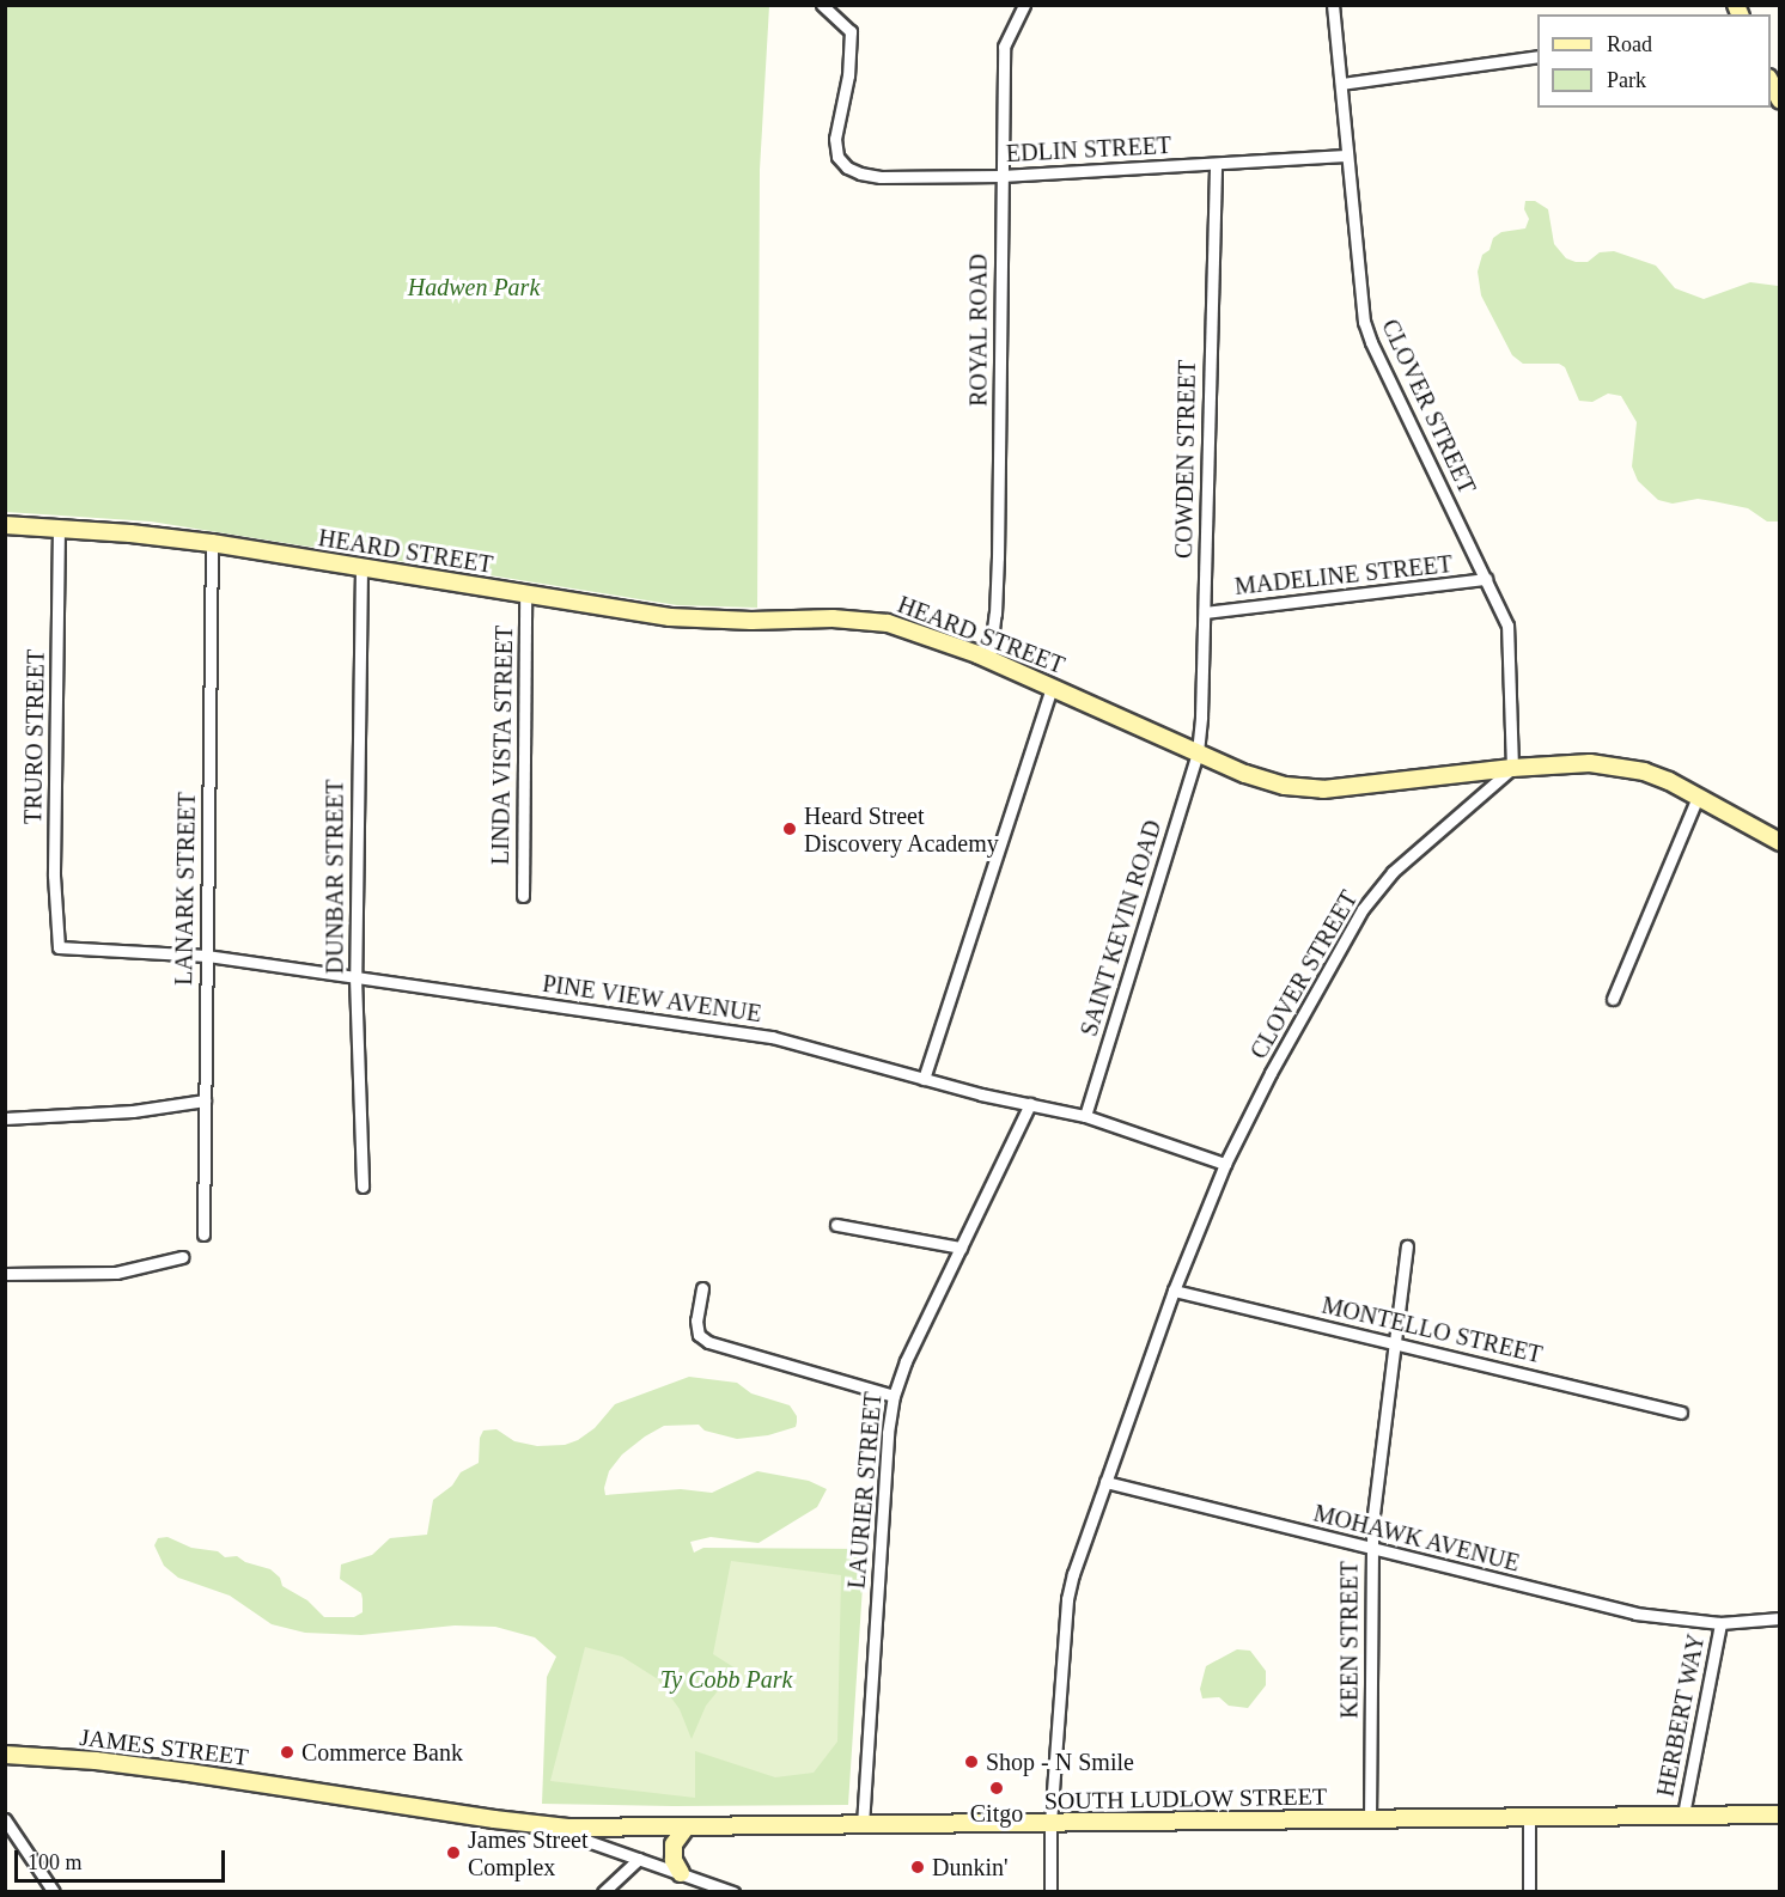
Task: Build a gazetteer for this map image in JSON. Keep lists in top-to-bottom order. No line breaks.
{"streets":{"street":["EDLIN STREET","ROYAL ROAD","CLOVER STREET","COWDEN STREET","HEARD STREET","MADELINE STREET","TRURO STREET","LINDA VISTA STREET","DUNBAR STREET","LANARK STREET","SAINT KEVIN ROAD","PINE VIEW AVENUE","MONTELLO STREET","LAURIER STREET","MOHAWK AVENUE","KEEN STREET","HERBERT WAY","JAMES STREET","SOUTH LUDLOW STREET"]},"crossings":[["EDLIN STREET","ROYAL ROAD"],["EDLIN STREET","CLOVER STREET"],["EDLIN STREET","COWDEN STREET"],["ROYAL ROAD","HEARD STREET"],["CLOVER STREET","HEARD STREET"],["CLOVER STREET","MADELINE STREET"],["CLOVER STREET","PINE VIEW AVENUE"],["CLOVER STREET","MONTELLO STREET"],["CLOVER STREET","MOHAWK AVENUE"],["CLOVER STREET","SOUTH LUDLOW STREET"],["COWDEN STREET","HEARD STREET"],["COWDEN STREET","MADELINE STREET"],["COWDEN STREET","SAINT KEVIN ROAD"],["HEARD STREET","TRURO STREET"],["HEARD STREET","LINDA VISTA STREET"],["HEARD STREET","DUNBAR STREET"],["HEARD STREET","LANARK STREET"],["HEARD STREET","SAINT KEVIN ROAD"],["TRURO STREET","PINE VIEW AVENUE"],["DUNBAR STREET","PINE VIEW AVENUE"],["LANARK STREET","PINE VIEW AVENUE"],["SAINT KEVIN ROAD","PINE VIEW AVENUE"],["PINE VIEW AVENUE","LAURIER STREET"],["MONTELLO STREET","KEEN STREET"],["LAURIER STREET","SOUTH LUDLOW STREET"],["MOHAWK AVENUE","KEEN STREET"],["MOHAWK AVENUE","HERBERT WAY"],["KEEN STREET","SOUTH LUDLOW STREET"],["HERBERT WAY","SOUTH LUDLOW STREET"],["JAMES STREET","SOUTH LUDLOW STREET"]],"parks":["Hadwen Park","Ty Cobb Park"],"places":["Heard Street Discovery Academy","Commerce Bank","Shop - N Smile","Citgo","James Street Complex","Dunkin'"],"legend":["Road","Park"],"scale_bar":"100 m"}
